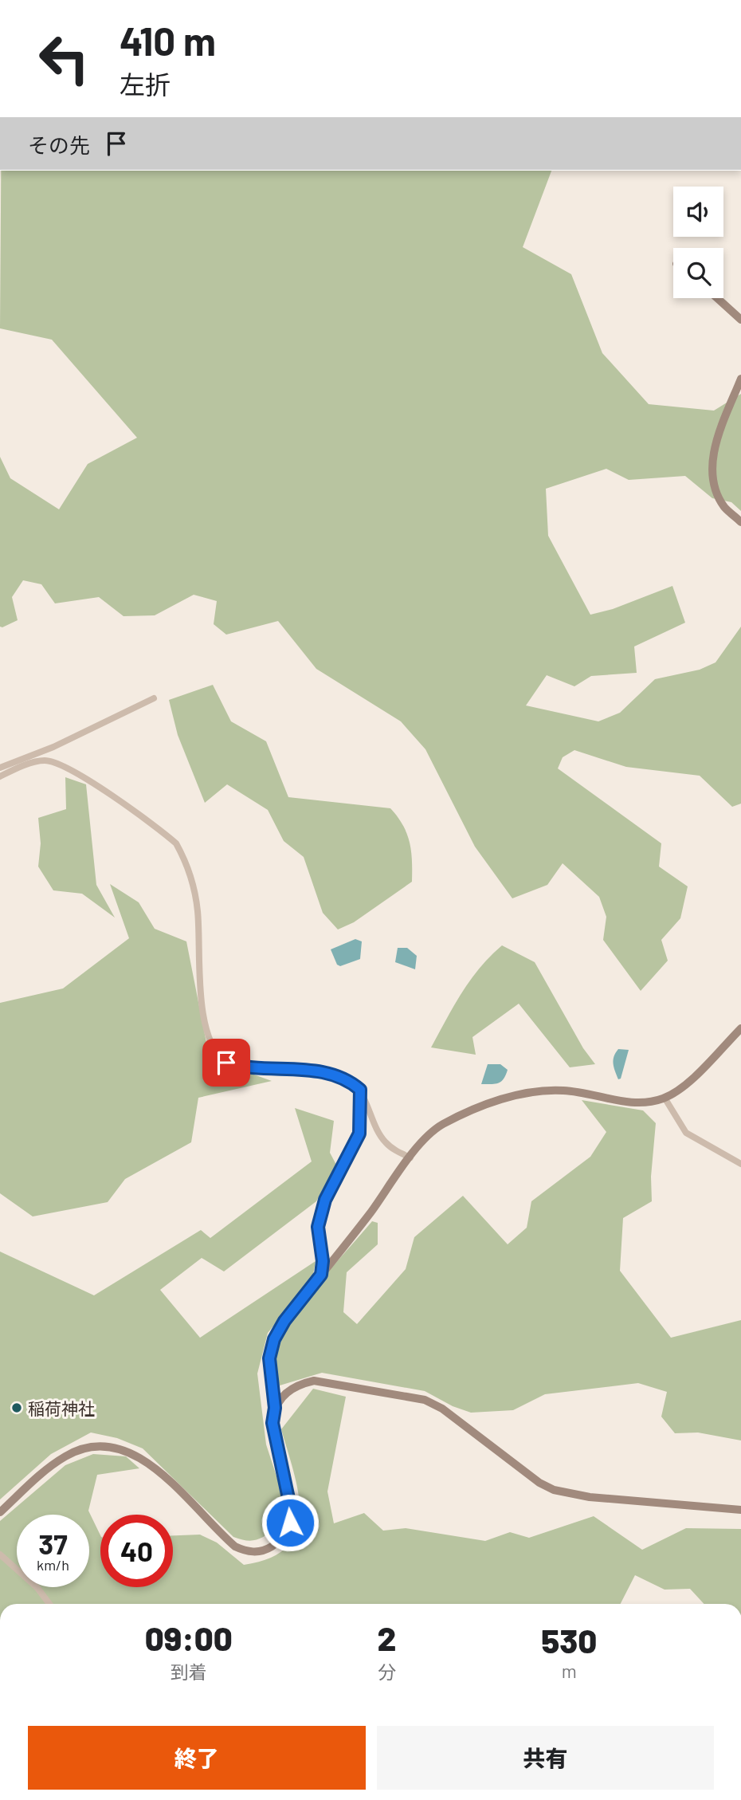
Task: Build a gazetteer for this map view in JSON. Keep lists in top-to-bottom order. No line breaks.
{"places":["稲荷神社"],"page":{"turn":["410 m","左折"],"then":"その先","speed":"37 km/h","limit":"40","eta":["09:00","到着","2","分","530","m"],"buttons":["終了","共有"]}}
